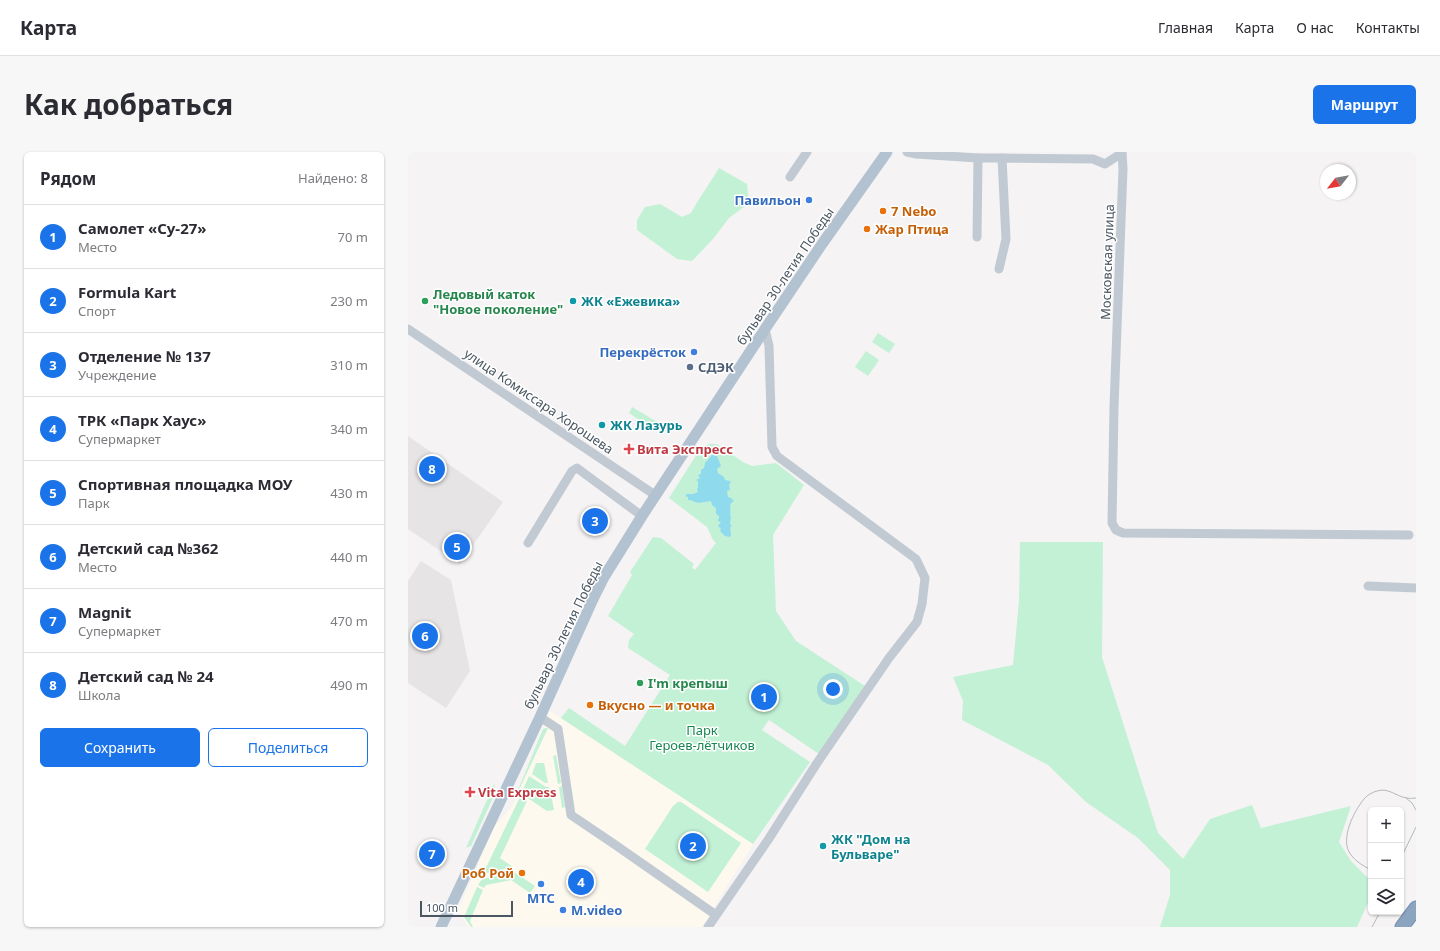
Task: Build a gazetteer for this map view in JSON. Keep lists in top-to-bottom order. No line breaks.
{"streets":{"main road":["бульвар 30-летия Победы"],"street":["Московская улица","улица Комиссара Хорошева"]},"crossings":[["бульвар 30-летия Победы","улица Комиссара Хорошева"]],"parks":["Парк Героев-лётчиков"],"places":{"other":["Павильон","7 Nebo","Жар Птица","Ледовый каток \"Новое поколение\"","ЖК «Ежевика»","Перекрёсток","СДЭК","ЖК Лазурь","I'm крепыш","Вкусно — и точка","ЖК \"Дом на Бульваре\"","Роб Рой","МТС","M.video"],"health":["Вита Экспресс","Vita Express"]},"scale_bar":"100 m","north":"bottom left","page":{"header":"Карта","nav":["Главная","Карта","О нас","Контакты"],"title":"Как добраться","buttons":["Маршрут",["Сохранить","Поделиться"]],"heading":["Рядом","Найдено: 8"],"list":[{"mark":"1","name":"Самолет «Су-27»","note":"Место","value":"70 m"},{"mark":"2","name":"Formula Kart","note":"Спорт","value":"230 m"},{"mark":"3","name":"Отделение № 137","note":"Учреждение","value":"310 m"},{"mark":"4","name":"ТРК «Парк Хаус»","note":"Супермаркет","value":"340 m"},{"mark":"5","name":"Спортивная площадка МОУ","note":"Парк","value":"430 m"},{"mark":"6","name":"Детский сад №362","note":"Место","value":"440 m"},{"mark":"7","name":"Magnit","note":"Супермаркет","value":"470 m"},{"mark":"8","name":"Детский сад № 24","note":"Школа","value":"490 m"}],"pins":["8","3","5","6","1","2","7","4"],"map_buttons":["+","−"],"scale":"100 m"}}
